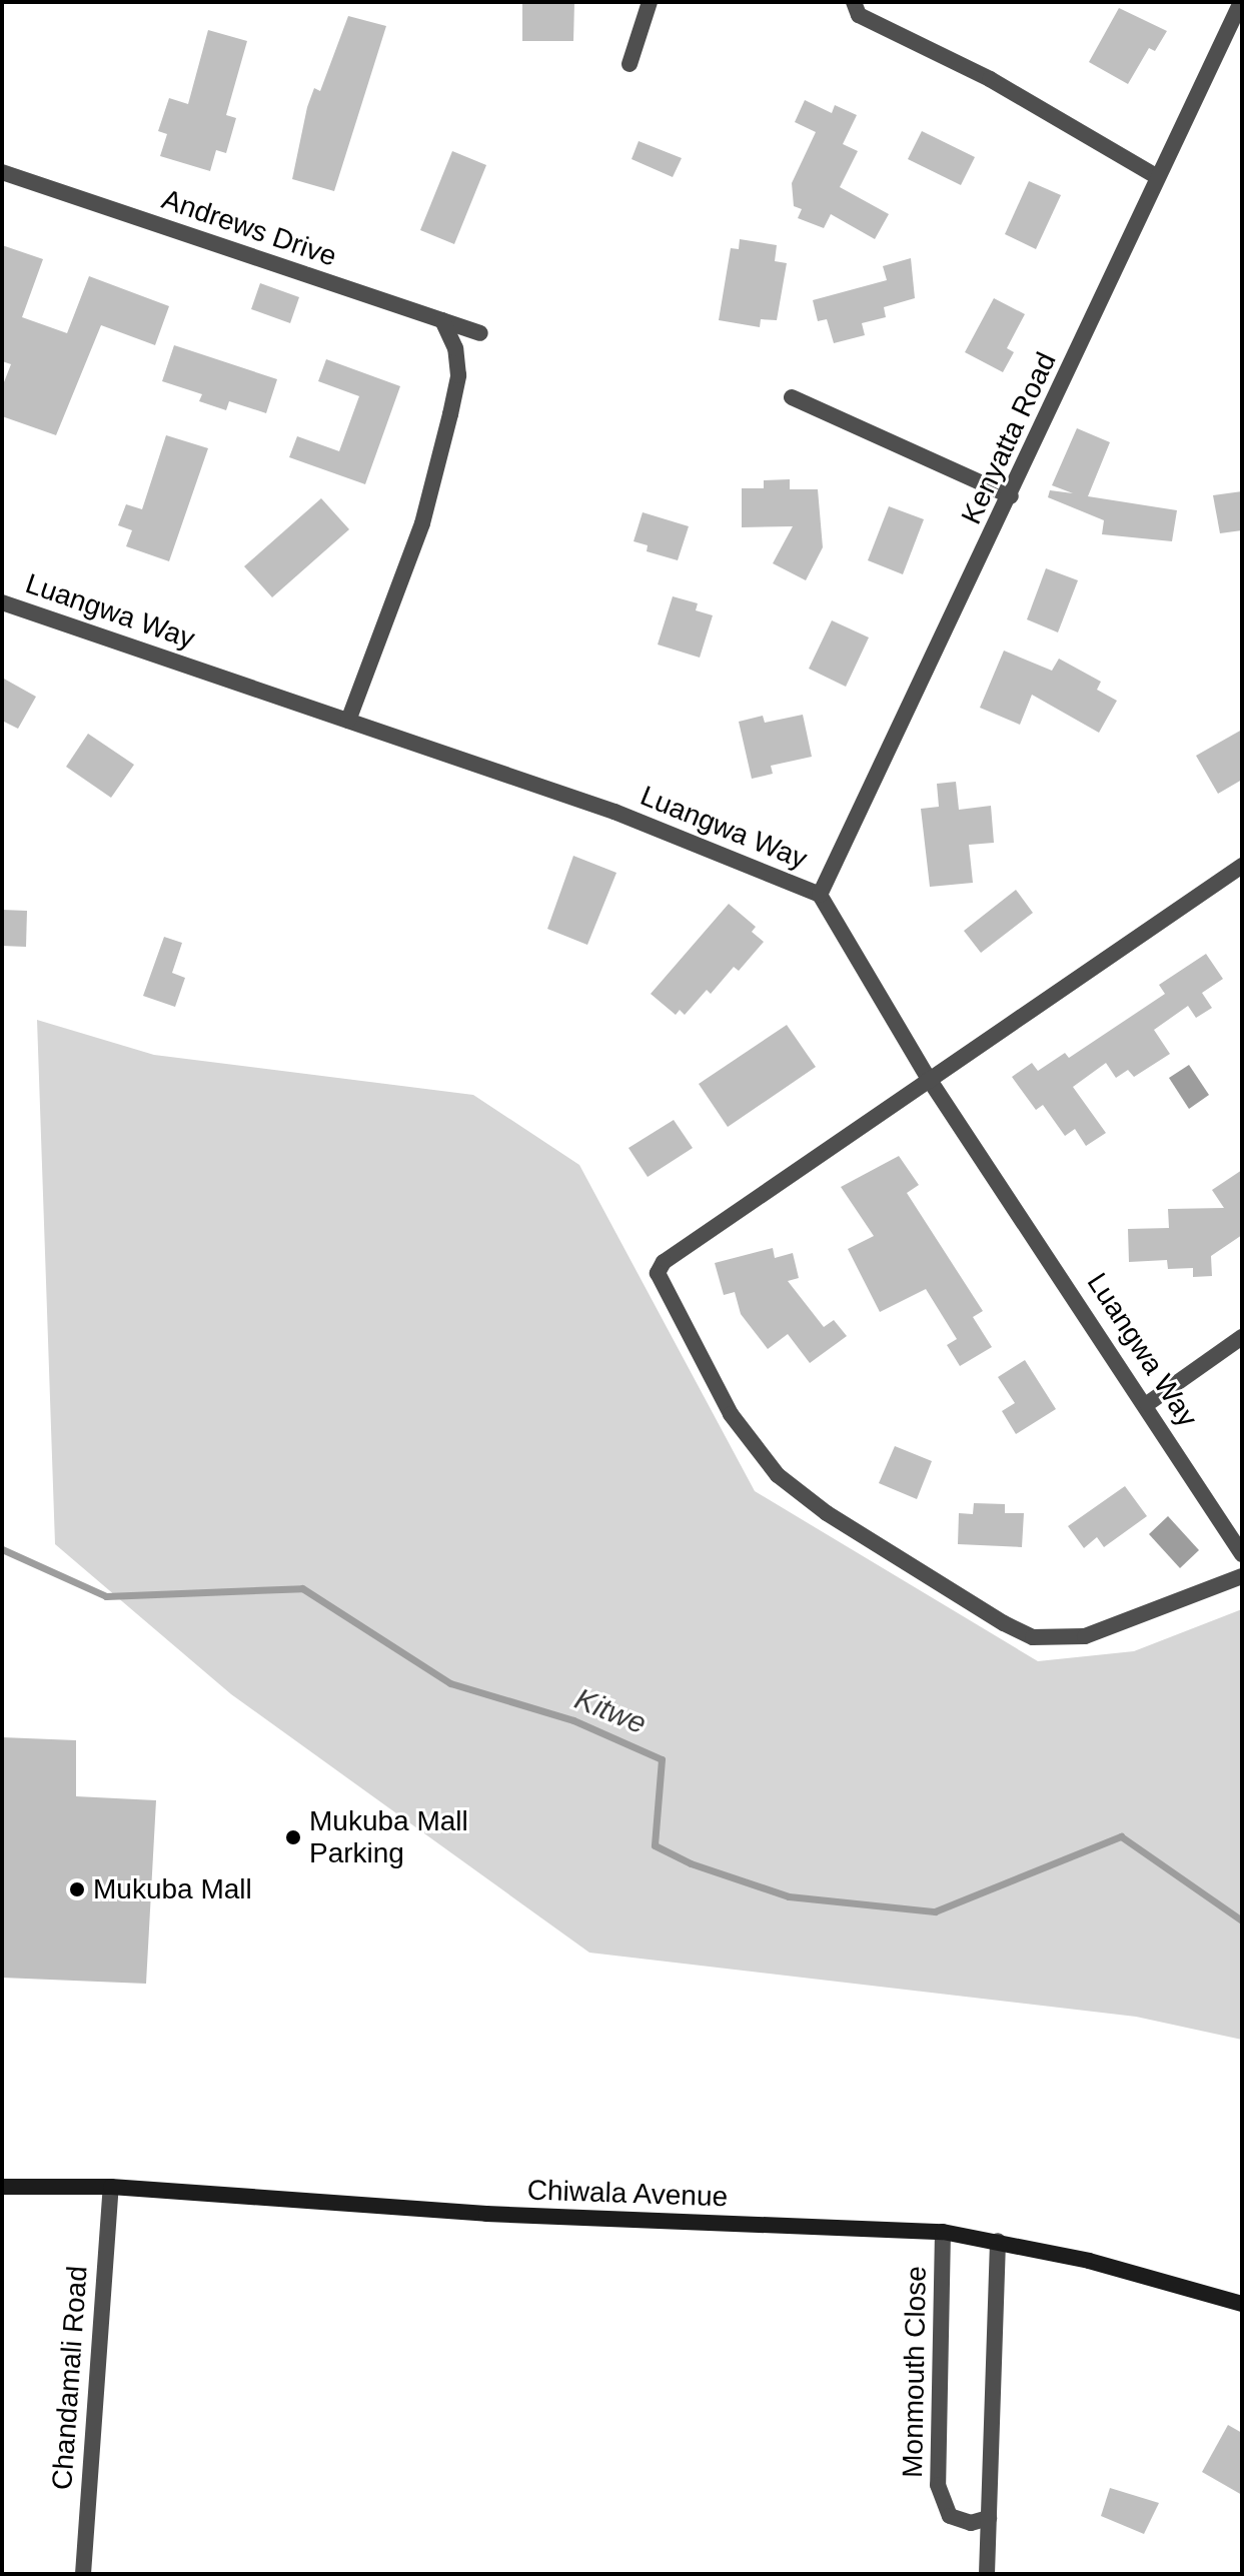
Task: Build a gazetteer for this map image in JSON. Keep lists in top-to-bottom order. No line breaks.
{"streets":{"main road":["Chiwala Avenue"],"street":["Andrews Drive","Kenyatta Road","Luangwa Way","Monmouth Close","Chandamali Road"]},"crossings":[["Kenyatta Road","Luangwa Way"],["Chiwala Avenue","Monmouth Close"],["Chiwala Avenue","Chandamali Road"]],"water":["Kitwe"],"places":["Mukuba Mall Parking","Mukuba Mall"]}
